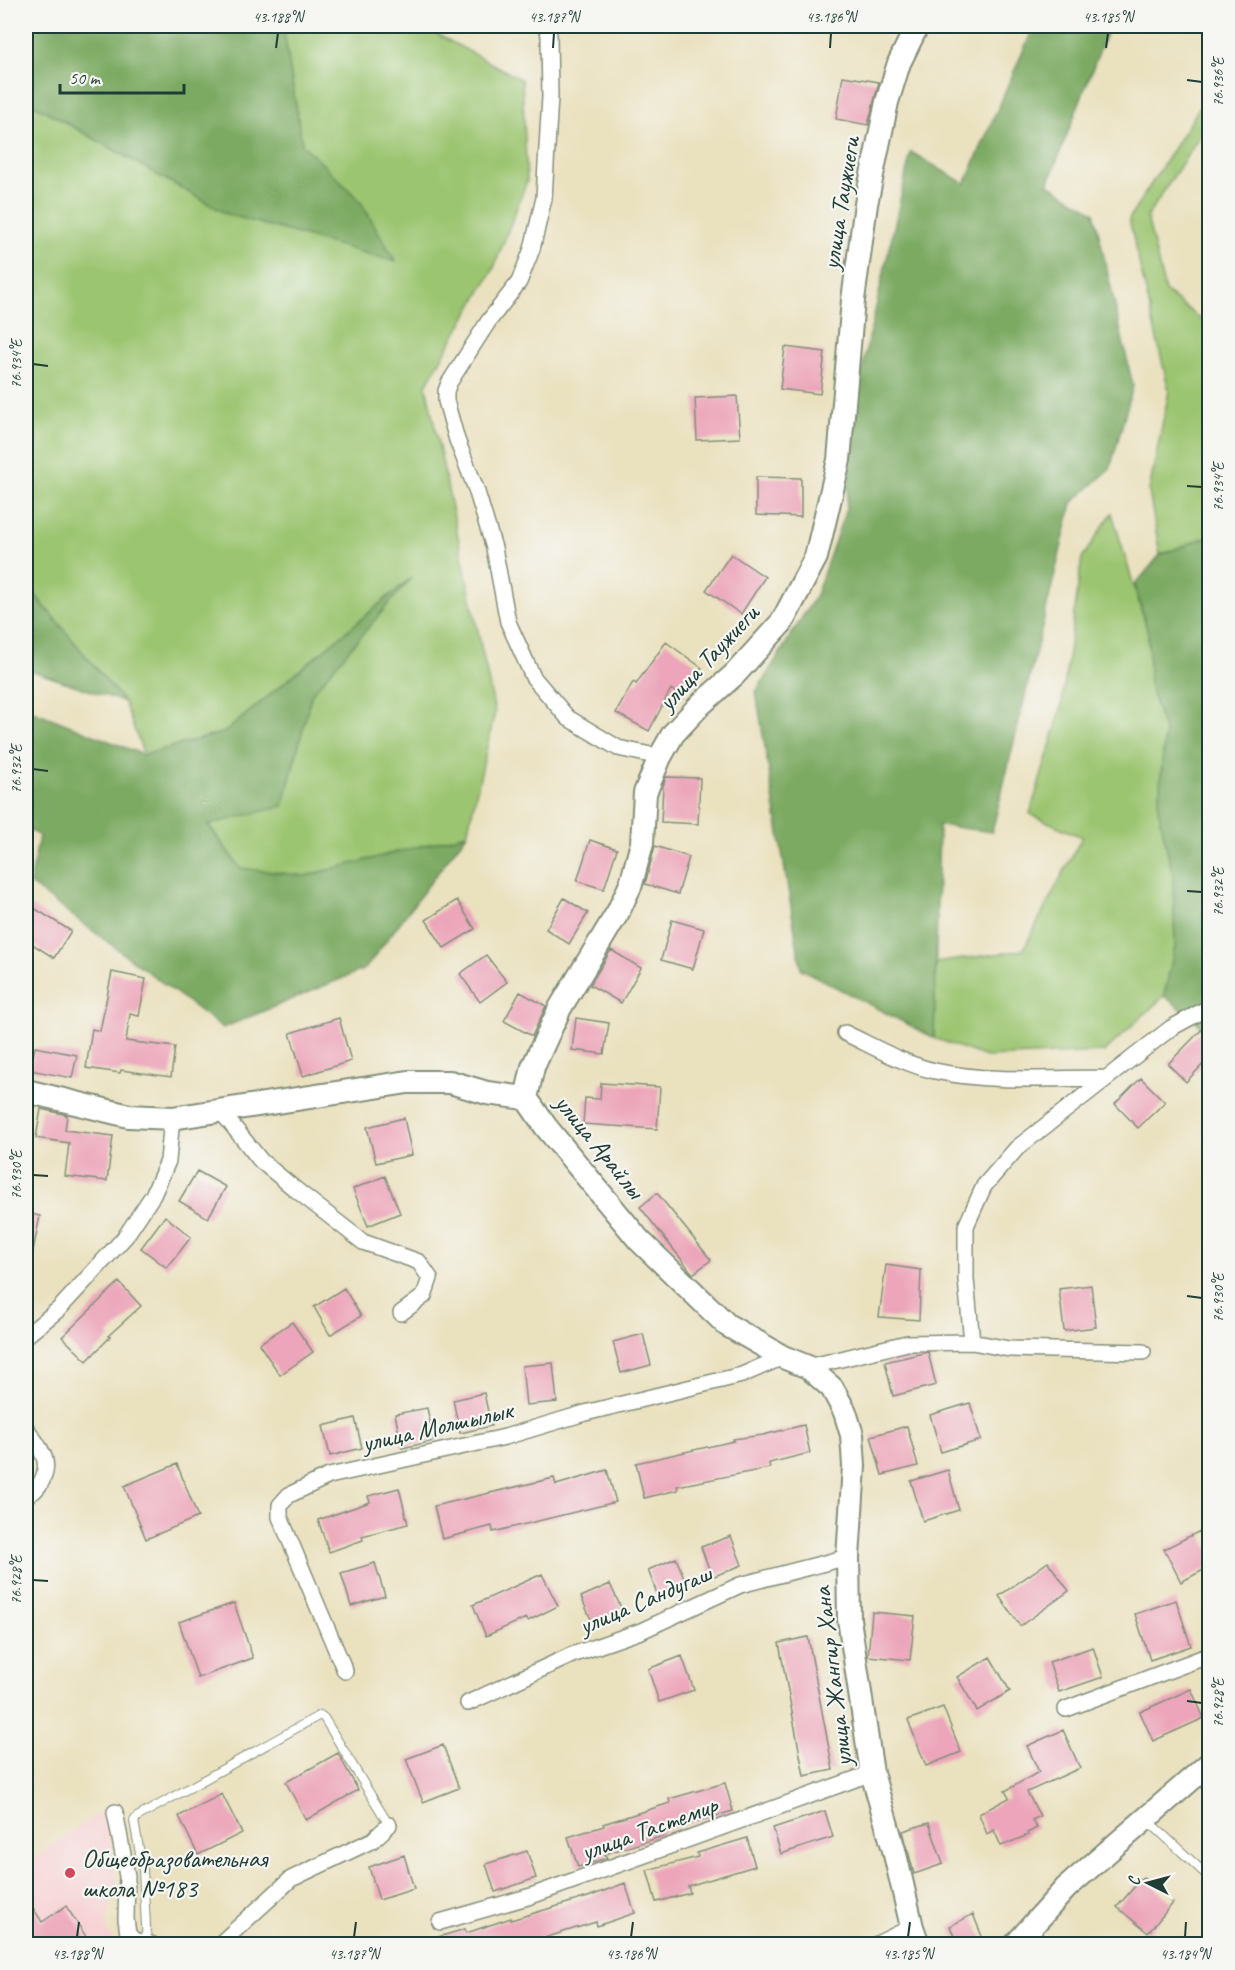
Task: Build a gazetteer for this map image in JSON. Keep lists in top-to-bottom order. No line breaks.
{"streets":{"street":["улица Таужиеги","улица Арайлы","улица Молшылык","улица Сандугаш","улица Жангир Хана","улица Тастемир"]},"crossings":[["улица Таужиеги","улица Арайлы"],["улица Арайлы","улица Молшылык"],["улица Арайлы","улица Жангир Хана"],["улица Молшылык","улица Жангир Хана"],["улица Сандугаш","улица Жангир Хана"],["улица Жангир Хана","улица Тастемир"]],"places":["Общеобразовательная школа №183"],"scale_bar":"50 m","north":"left","coordinates":["43.188°N","43.187°N","43.186°N","43.185°N","76.936°E","76.934°E","76.932°E","76.930°E","76.928°E","43.184°N"]}
